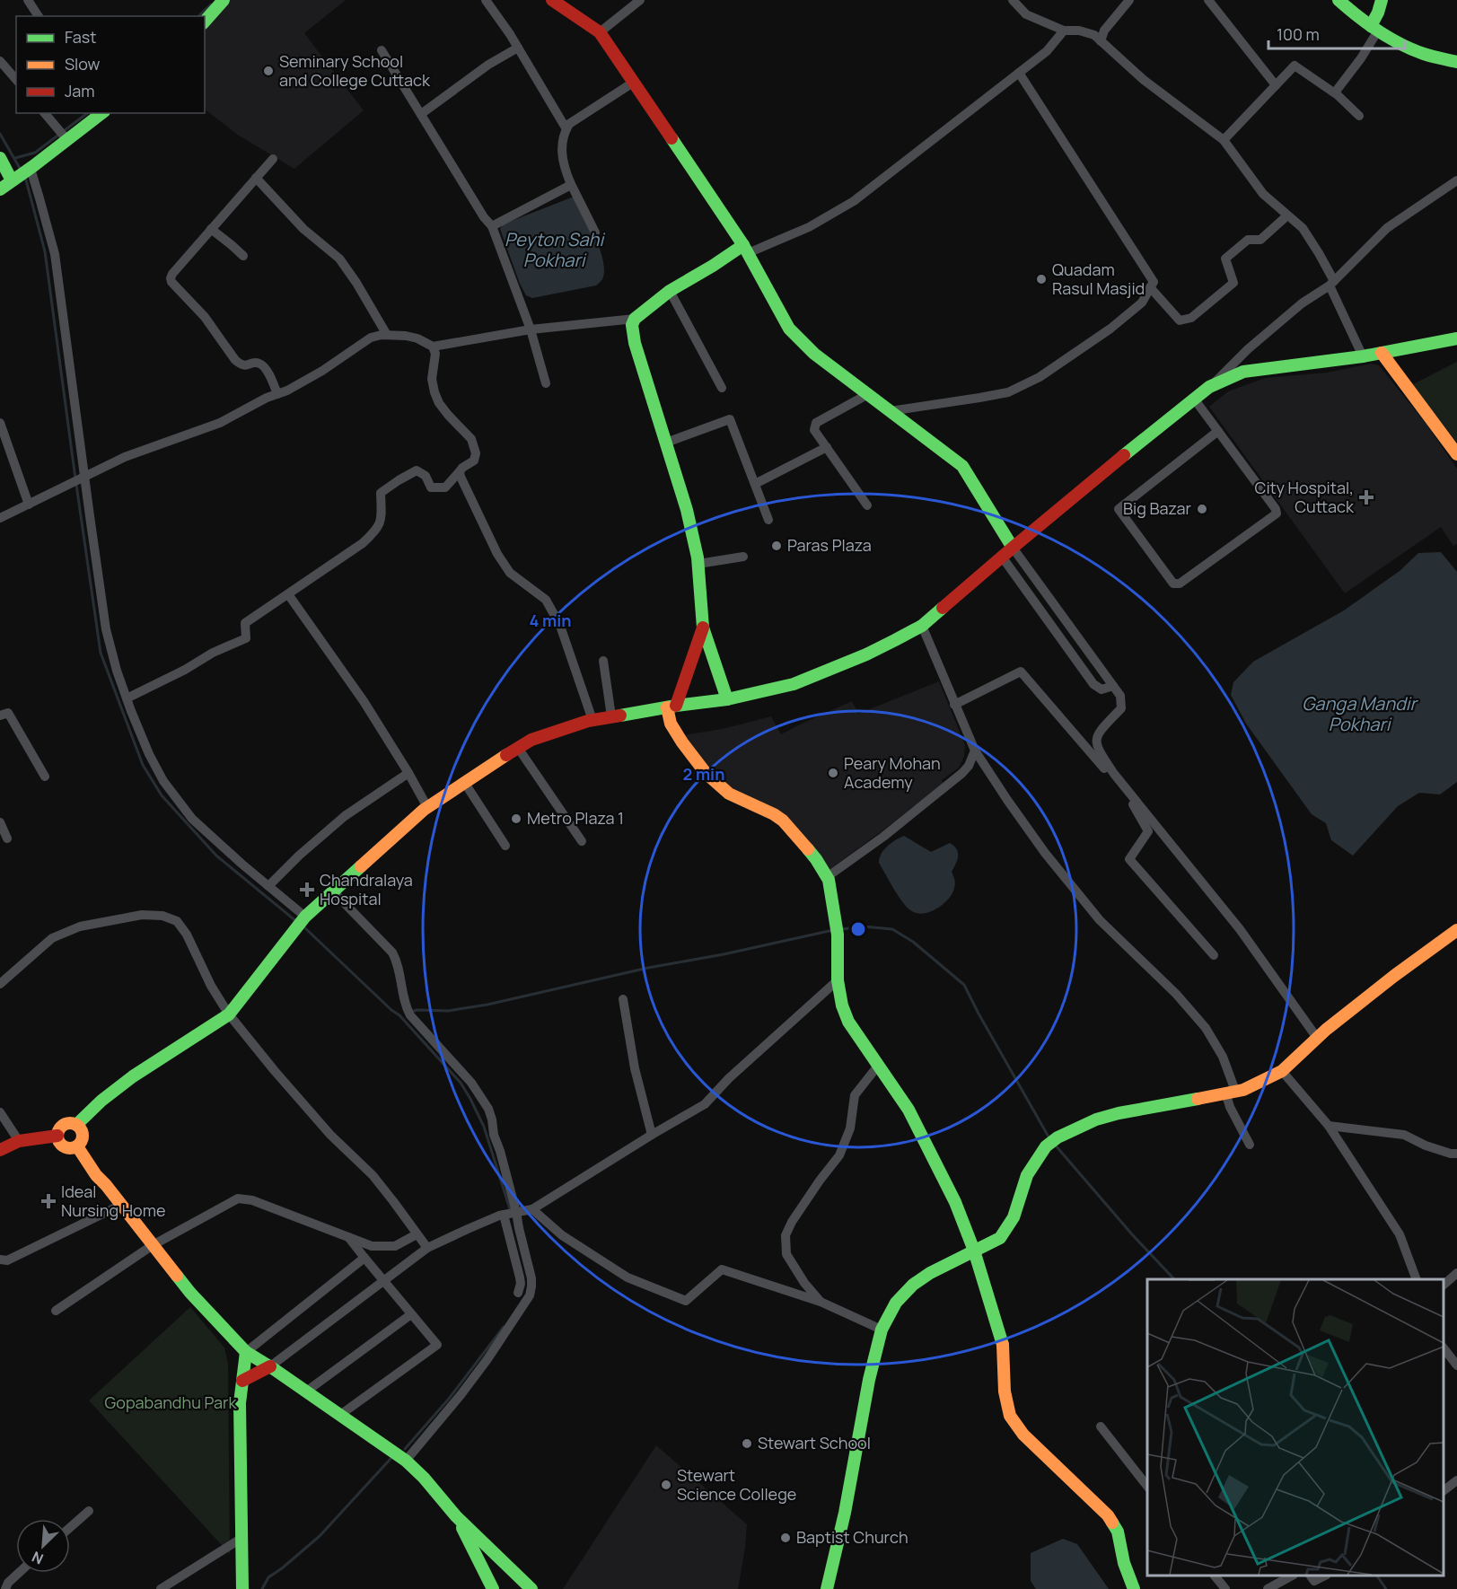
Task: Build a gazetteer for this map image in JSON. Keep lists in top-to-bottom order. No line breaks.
{"water":["Peyton Sahi Pokhari","Ganga Mandir Pokhari"],"parks":["Gopabandhu Park"],"places":{"other":["Seminary School and College Cuttack","Quadam Rasul Masjid","Big Bazar","Paras Plaza","Peary Mohan Academy","Metro Plaza 1","Stewart School","Stewart Science College","Baptist Church"],"health":["City Hospital, Cuttack","Chandralaya Hospital","Ideal Nursing Home"]},"legend":["Fast","Slow","Jam"],"scale_bar":"100 m","north":"bottom left","rings":["4 min","2 min"]}
